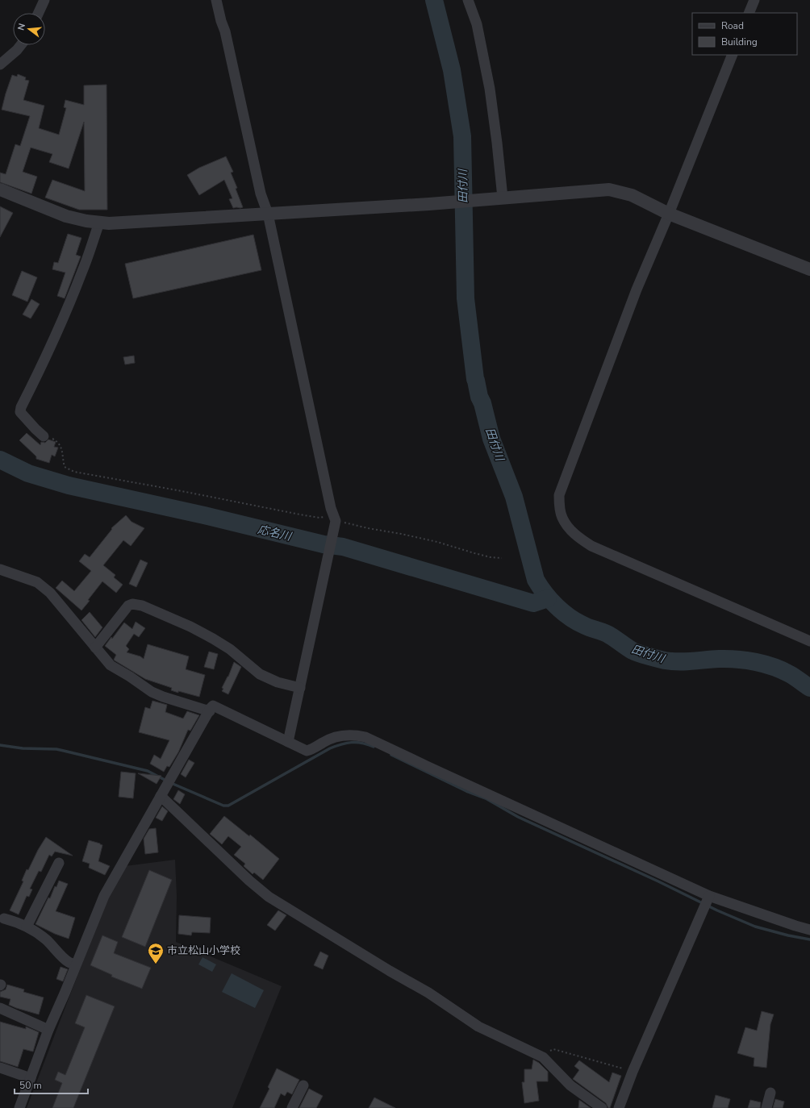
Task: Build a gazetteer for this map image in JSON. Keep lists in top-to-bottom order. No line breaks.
{"water":["田付川","応名川"],"places":{"school or university":["市立松山小学校"]},"legend":["Road","Building"],"scale_bar":"50 m","north":"left"}
